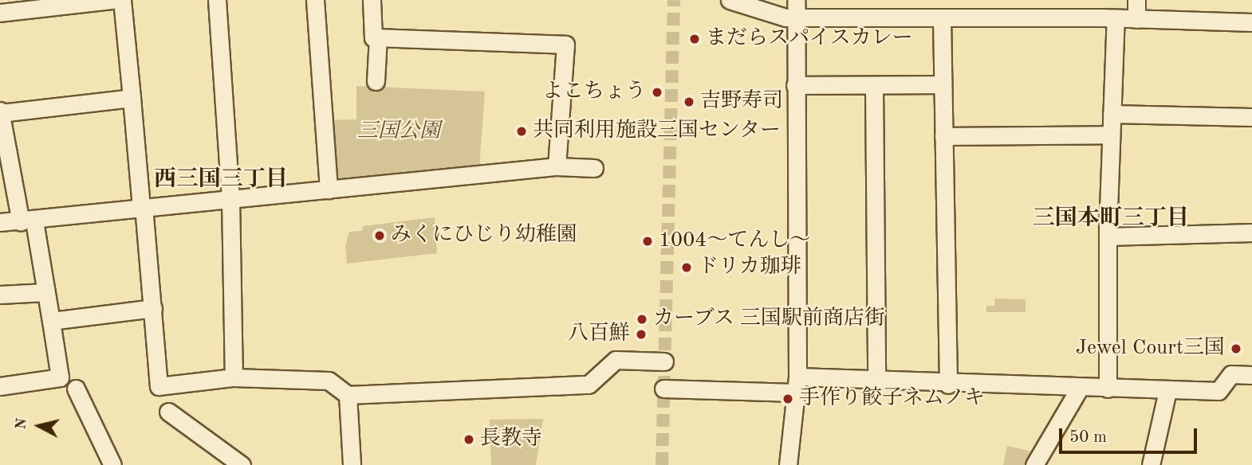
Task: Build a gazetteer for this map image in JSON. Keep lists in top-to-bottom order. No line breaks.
{"districts":["西三国三丁目","三国本町三丁目"],"parks":["三国公園"],"places":["まだらスパイスカレー","よこちょう","吉野寿司","共同利用施設三国センター","みくにひじり幼稚園","1004〜てんし〜","ドリカ珈琲","カーブス 三国駅前商店街","八百鮮","Jewel Court三国","手作り餃子ネムノキ","長教寺"],"scale_bar":"50 m","north":"left"}
